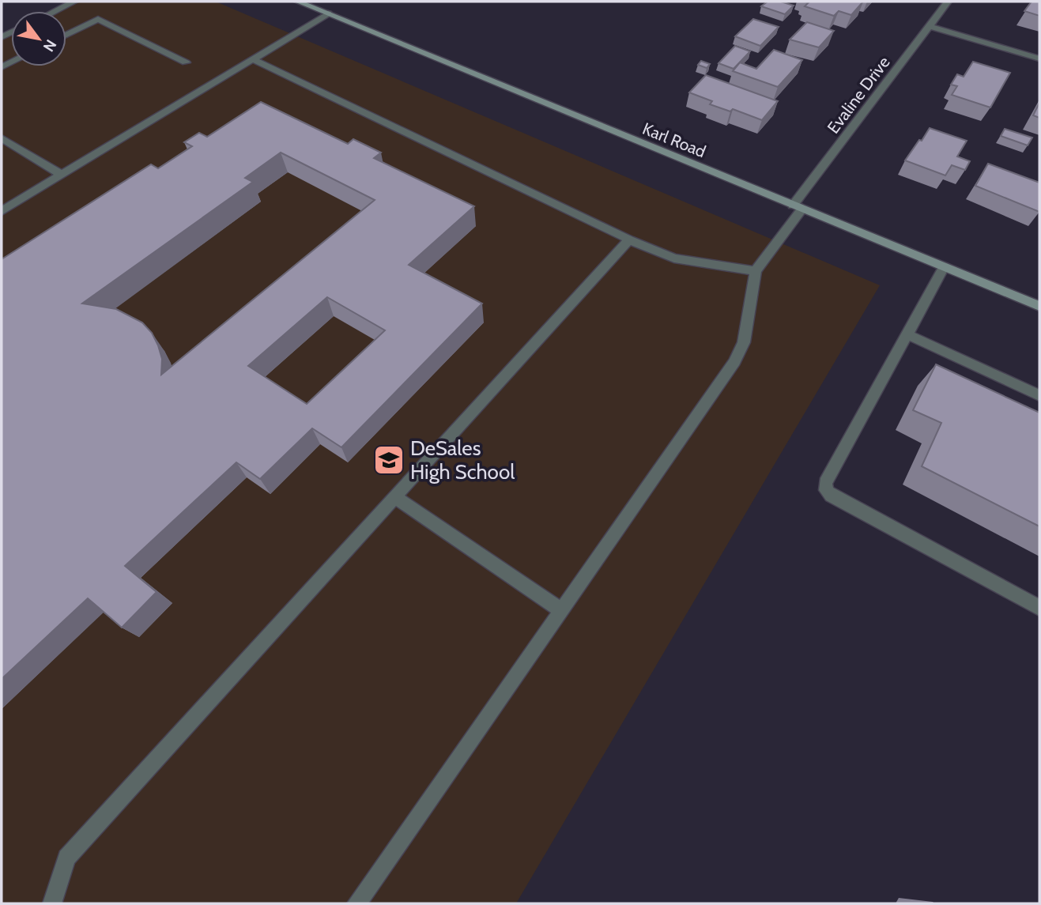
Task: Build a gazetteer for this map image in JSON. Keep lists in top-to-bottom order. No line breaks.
{"streets":{"main road":["Karl Road"],"street":["Evaline Drive"]},"crossings":[["Evaline Drive","Karl Road"]],"places":{"school or university":["DeSales High School"]},"north":"bottom right"}
